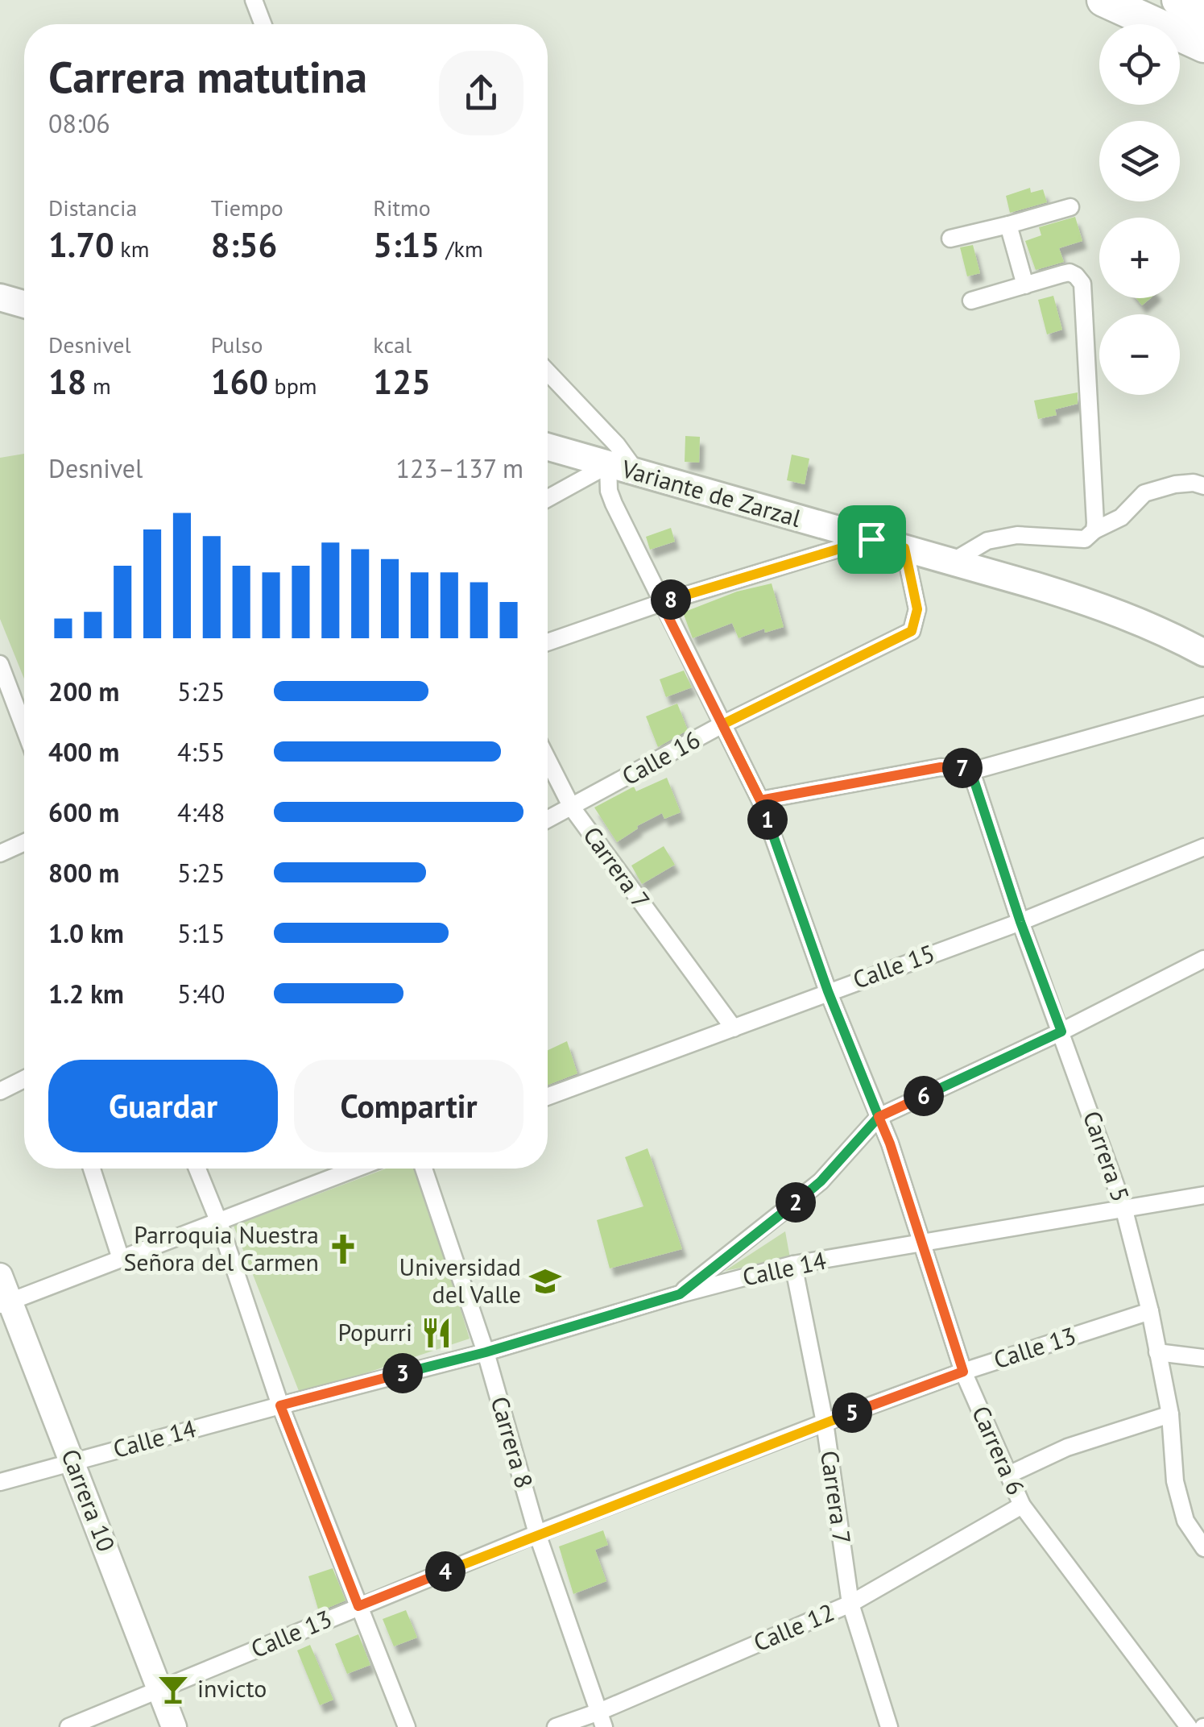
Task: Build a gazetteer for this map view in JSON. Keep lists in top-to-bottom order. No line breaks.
{"streets":{"main road":["Variante de Zarzal"],"street":["Calle 16","Carrera 7","Calle 15","Carrera 5","Calle 14","Calle 13","Carrera 8","Carrera 6","Carrera 10","Calle 12"]},"crossings":[["Variante de Zarzal","Calle 16"],["Variante de Zarzal","Carrera 6"],["Calle 16","Carrera 7"],["Calle 16","Carrera 6"],["Carrera 7","Calle 15"],["Carrera 7","Calle 14"],["Carrera 7","Calle 13"],["Carrera 7","Calle 12"],["Calle 15","Carrera 5"],["Calle 15","Carrera 6"],["Carrera 5","Calle 14"],["Carrera 5","Calle 13"],["Calle 14","Carrera 8"],["Calle 14","Carrera 6"],["Calle 14","Carrera 10"],["Calle 13","Carrera 8"],["Calle 13","Carrera 6"],["Calle 13","Carrera 10"],["Carrera 8","Calle 12"],["Carrera 6","Calle 12"]],"places":{"church":["Parroquia Nuestra Señora del Carmen"],"school or university":["Universidad del Valle"],"restaurant":["Popurri"],"bar":["invicto"]},"page":{"map_buttons":["+","−"],"heading":["Carrera matutina","08:06"],"stats":[["Distancia","1.70 km"],["Tiempo","8:56"],["Ritmo","5:15 /km"],["Desnivel","18 m"],["Pulso","160 bpm"],["kcal","125"]],"chart":["Desnivel","123–137 m"],"pins":["8","7","1","6","2","3","5","4"],"list":[{"name":"200 m","note":"5:25"},{"name":"400 m","note":"4:55"},{"name":"600 m","note":"4:48"},{"name":"800 m","note":"5:25"},{"name":"1.0 km","note":"5:15"},{"name":"1.2 km","note":"5:40"}],"buttons":["Guardar","Compartir"]}}
